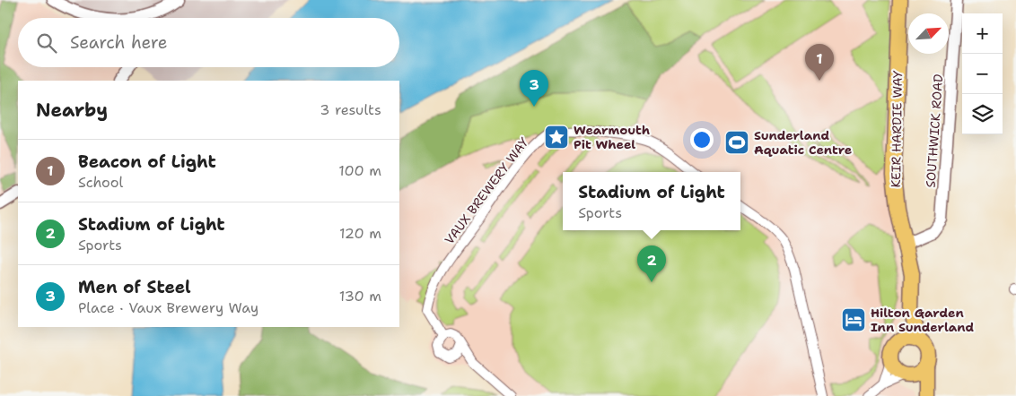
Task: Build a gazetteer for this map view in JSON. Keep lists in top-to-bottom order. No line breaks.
{"streets":{"main road":["KEIR HARDIE WAY"],"street":["SOUTHWICK ROAD","VAUX BREWERY WAY"]},"crossings":[["KEIR HARDIE WAY","SOUTHWICK ROAD"]],"places":{"place":["Wearmouth Pit Wheel"],"sports":["Sunderland Aquatic Centre"],"hotel":["Hilton Garden Inn Sunderland"]},"north":"top right","page":{"map_buttons":["+","−"],"search":"Search here","pins":["1","3","2"],"heading":["Nearby","3 results"],"list":[{"mark":"1","name":"Beacon of Light","note":"School","value":"100 m"},{"mark":"2","name":"Stadium of Light","note":"Sports","value":"120 m"},{"mark":"3","name":"Men of Steel","note":"Place · Vaux Brewery Way","value":"130 m"}],"popup":["Stadium of Light","Sports"]}}
